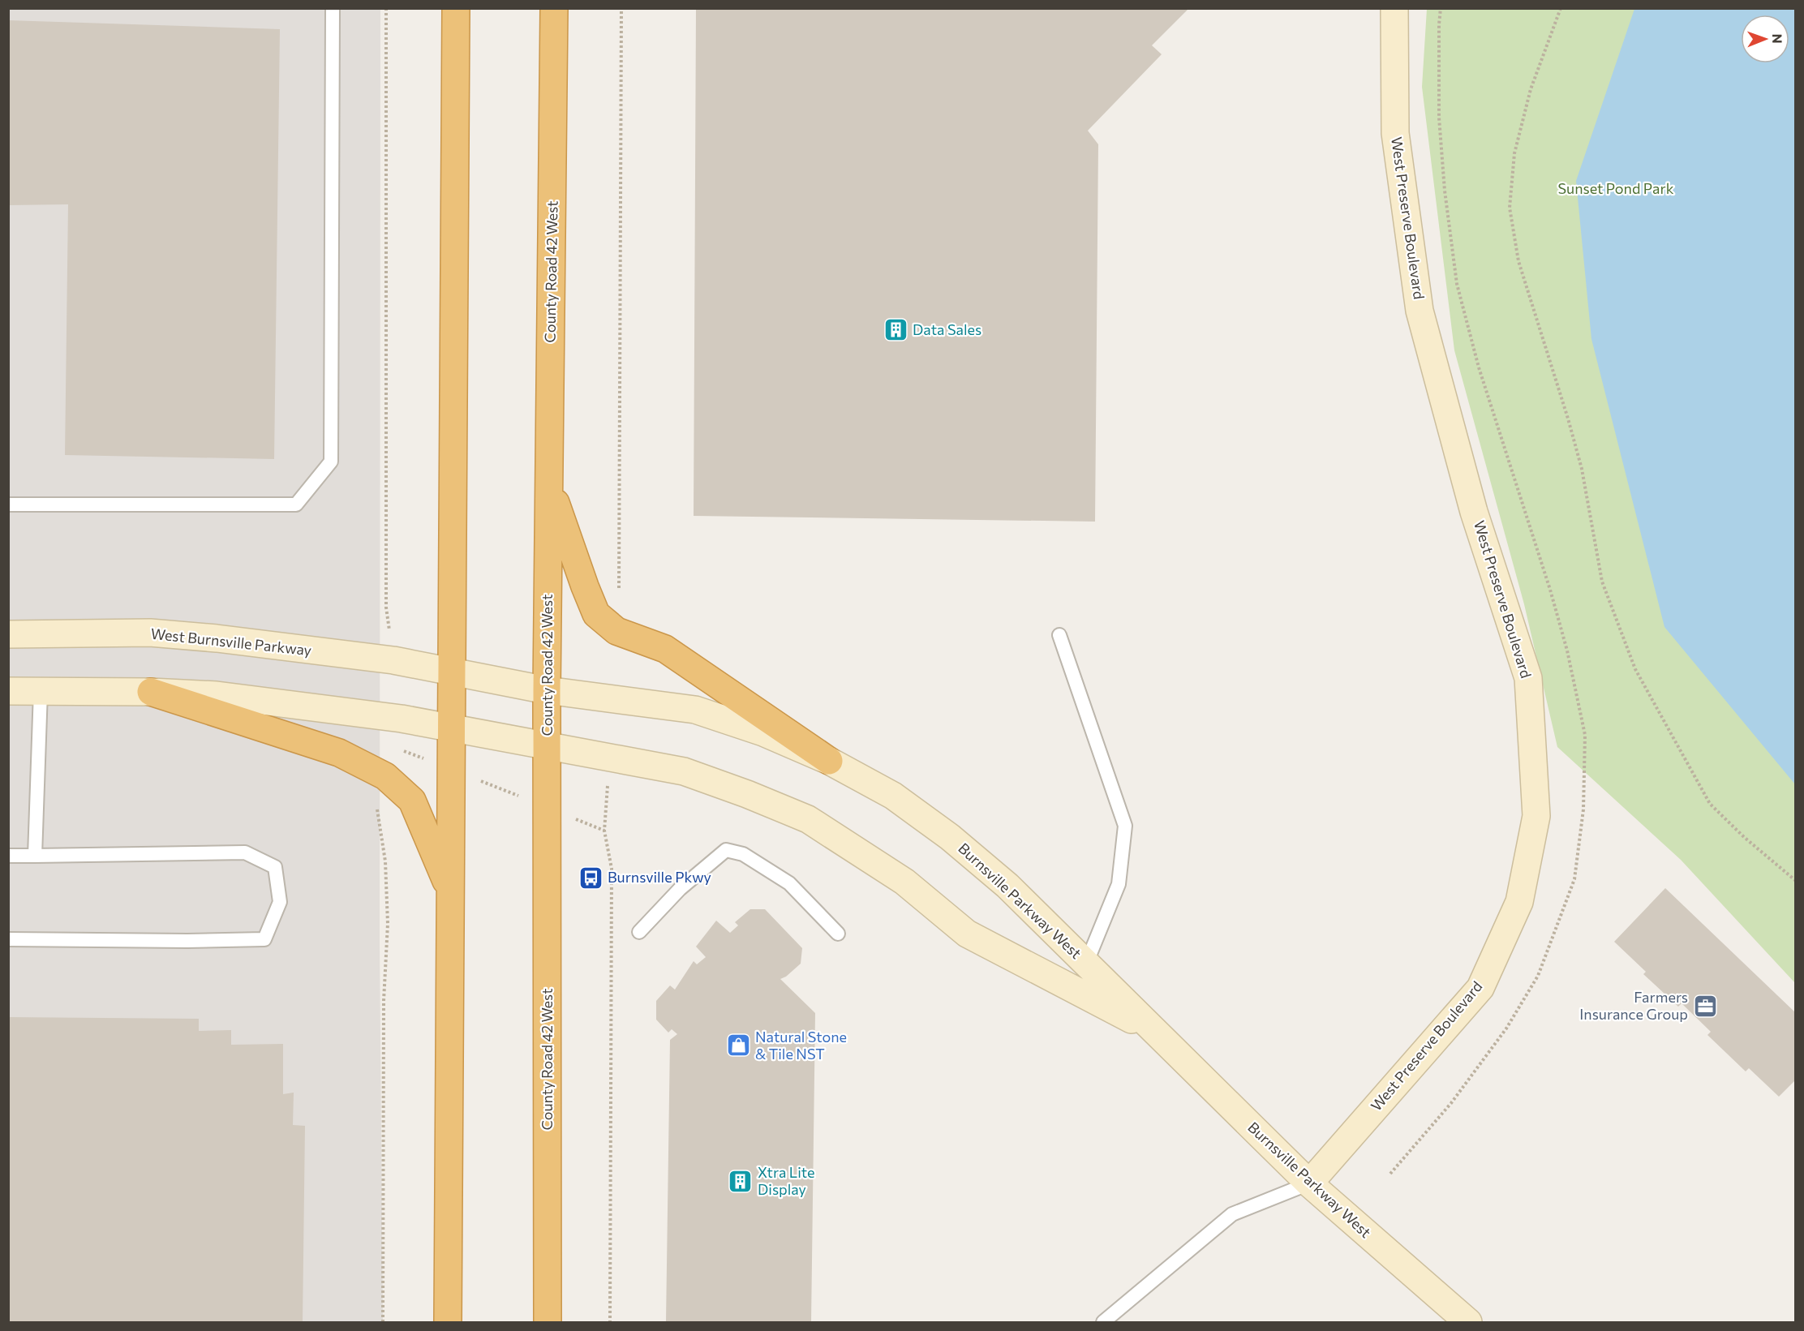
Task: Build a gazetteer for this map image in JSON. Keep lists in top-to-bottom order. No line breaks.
{"streets":{"highway":["County Road 42 West"],"street":["West Preserve Boulevard","West Burnsville Parkway","Burnsville Parkway West"]},"crossings":[["West Preserve Boulevard","Burnsville Parkway West"],["County Road 42 West","Burnsville Parkway West"],["West Burnsville Parkway","Burnsville Parkway West"]],"parks":["Sunset Pond Park"],"places":{"building":["Data Sales","Xtra Lite Display"],"bus stop":["Burnsville Pkwy"],"office":["Farmers Insurance Group"],"shop":["Natural Stone & Tile NST"]},"north":"right"}
